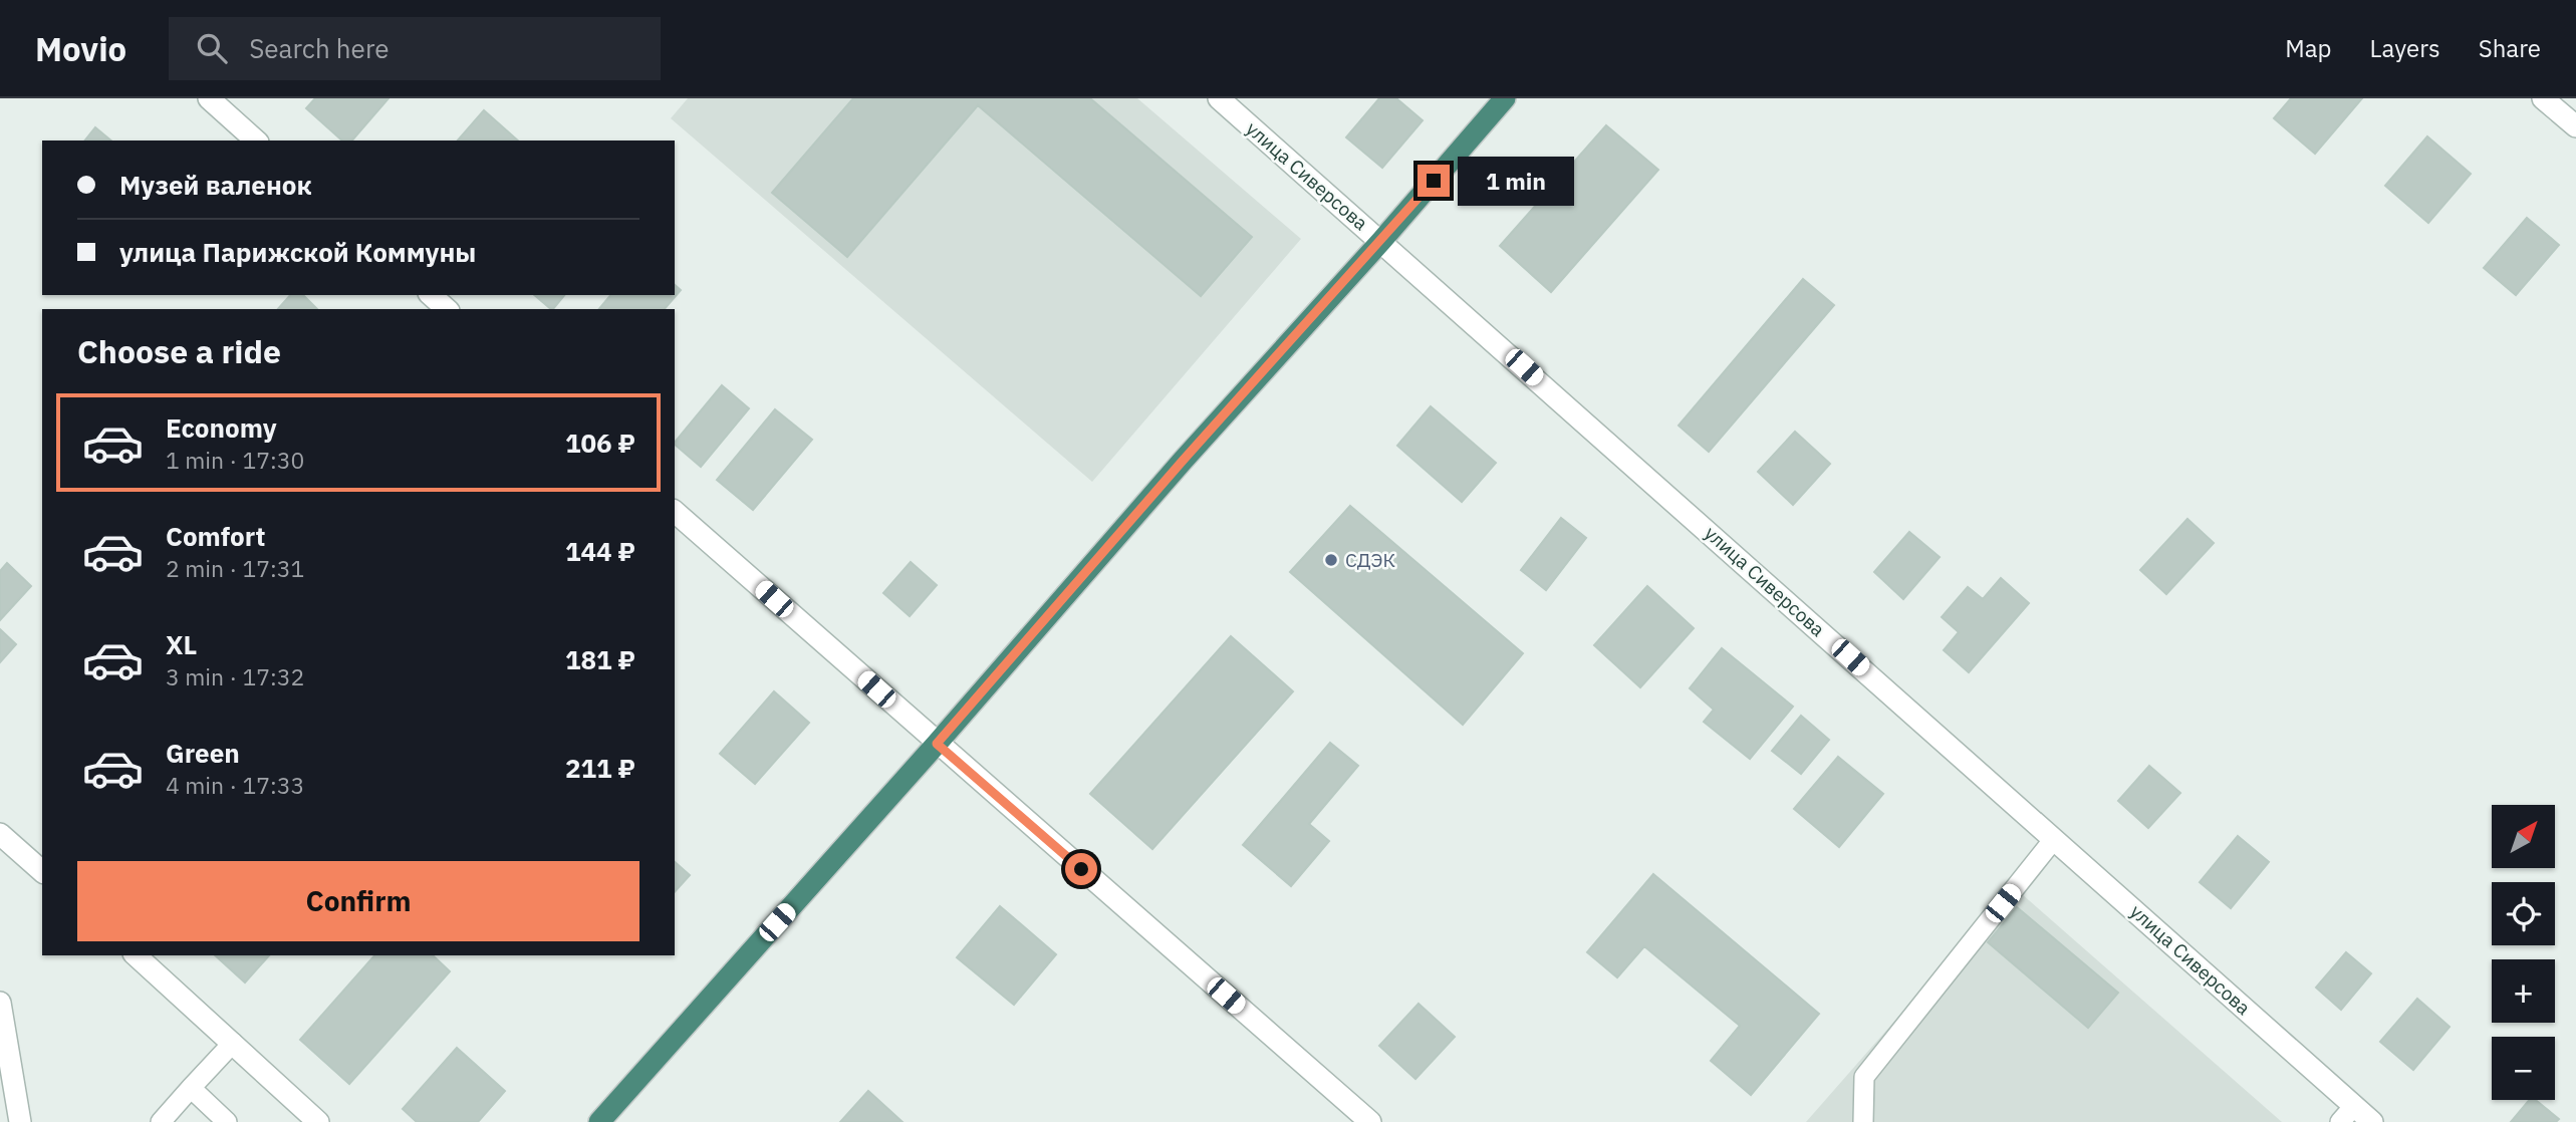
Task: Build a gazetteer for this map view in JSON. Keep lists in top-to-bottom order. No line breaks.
{"streets":{"street":["улица Сиверсова"]},"places":["СДЭК"],"north":"top right","page":{"header":"Movio","search":"Search here","nav":["Map","Layers","Share"],"banner":["Музей валенок","улица Парижской Коммуны"],"bubble":"1 min","heading":"Choose a ride","list":[{"name":"Economy","note":"1 min · 17:30","value":"106 ₽"},{"name":"Comfort","note":"2 min · 17:31","value":"144 ₽"},{"name":"XL","note":"3 min · 17:32","value":"181 ₽"},{"name":"Green","note":"4 min · 17:33","value":"211 ₽"}],"map_buttons":["+","−"],"buttons":"Confirm"}}
